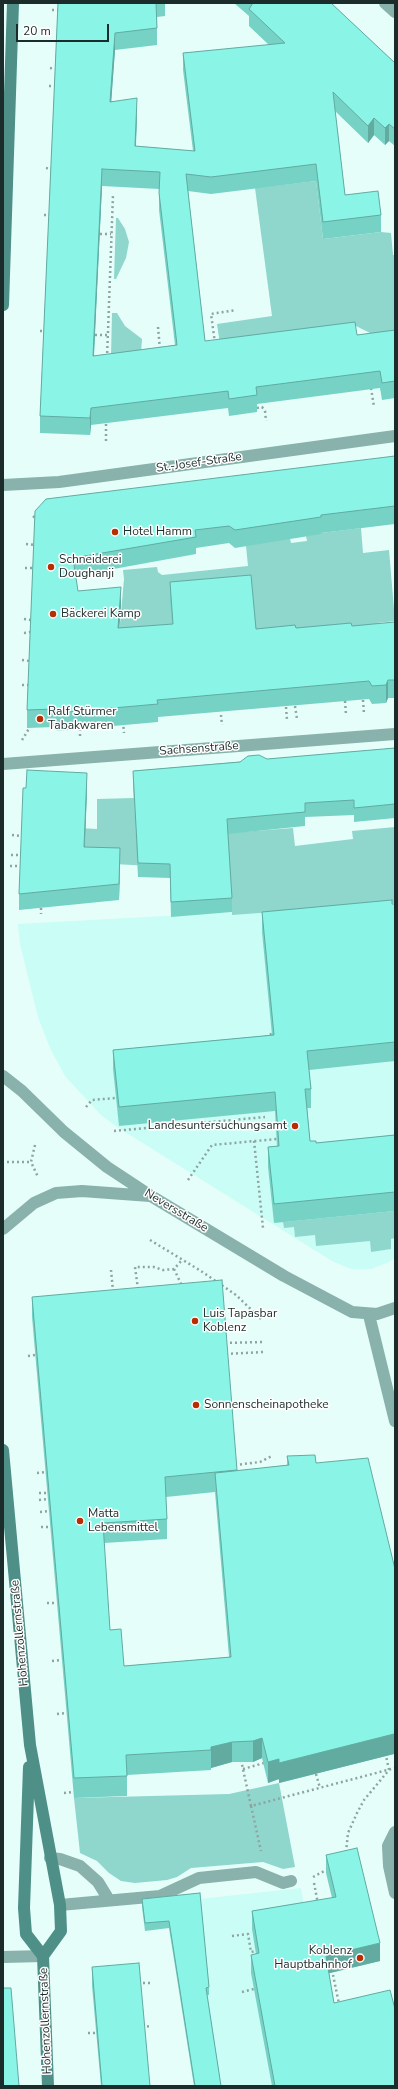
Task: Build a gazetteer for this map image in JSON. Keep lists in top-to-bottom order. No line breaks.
{"streets":{"street":["St.-Josef-Straße","Sachsenstraße","Neversstraße","Hohenzollernstraße"]},"places":["Hotel Hamm","Schneiderei Doughanji","Bäckerei Kamp","Ralf Stürmer Tabakwaren","Landesuntersuchungsamt","Luis Tapasbar Koblenz","Sonnenscheinapotheke","Matta Lebensmittel","Koblenz Hauptbahnhof"],"scale_bar":"20 m"}
